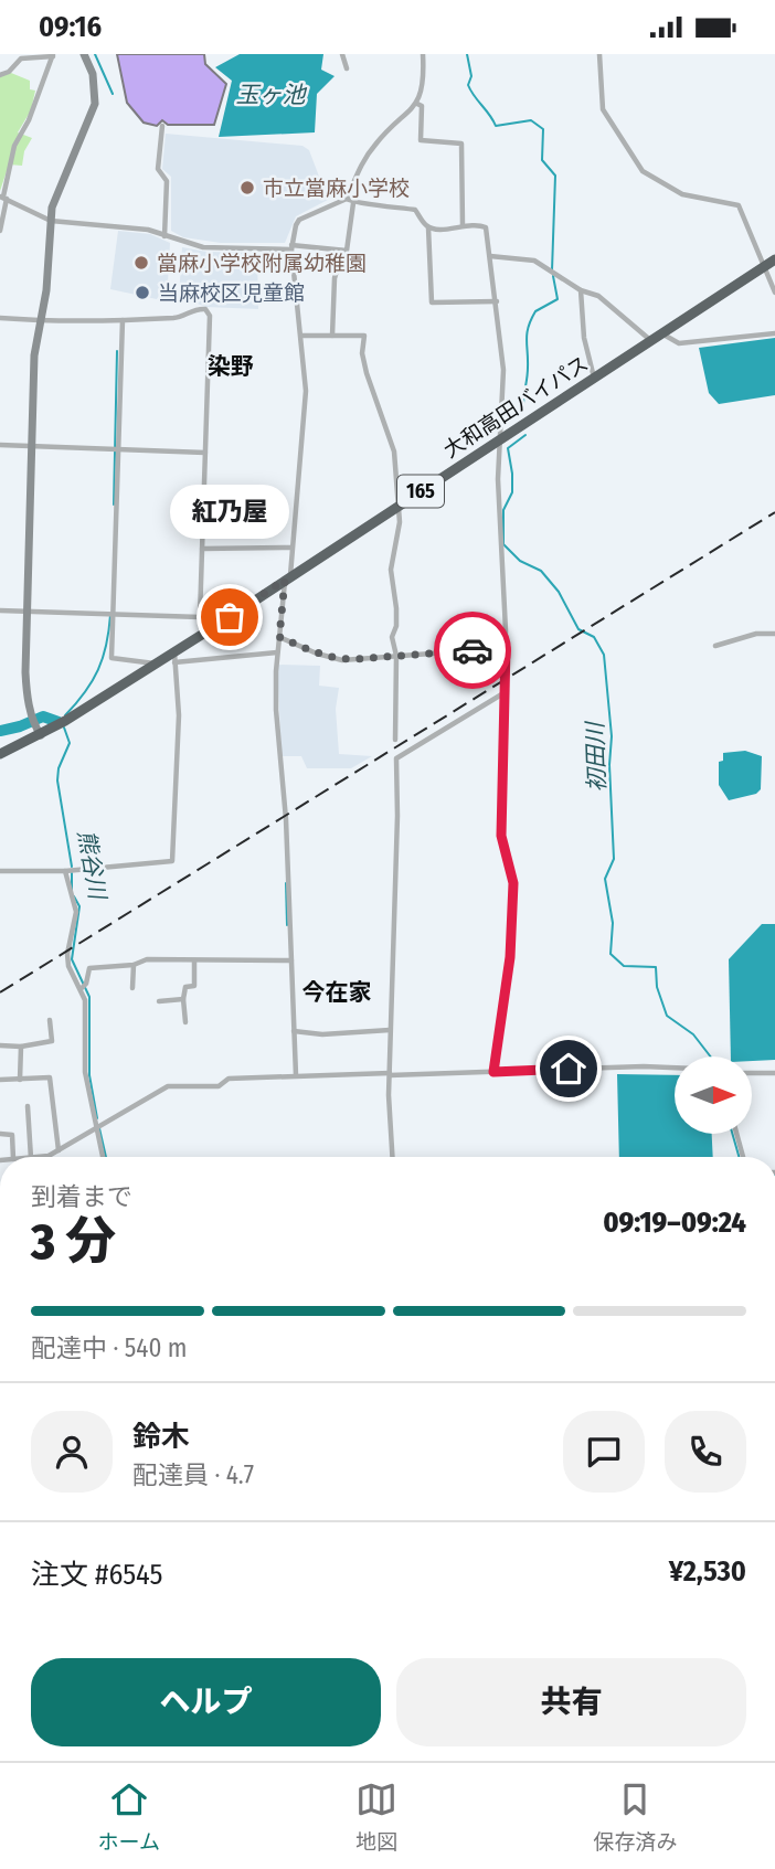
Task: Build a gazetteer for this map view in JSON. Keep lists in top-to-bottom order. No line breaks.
{"streets":{"highway":["大和高田バイパス","165"]},"districts":["染野","今在家"],"water":["玉ヶ池","初田川","熊谷川"],"places":["市立當麻小学校","當麻小学校附属幼稚園","当麻校区児童館","紅乃屋"],"north":"right","page":{"status":"09:16","bubble":"紅乃屋","heading":["3 分","到着まで","09:19–09:24"],"panel":["鈴木","配達員 · 4.7","注文 #6545","¥2,530"],"bar":"配達中 · 540 m","buttons":["ヘルプ","共有"],"tabs":["ホーム","地図","保存済み"]}}
